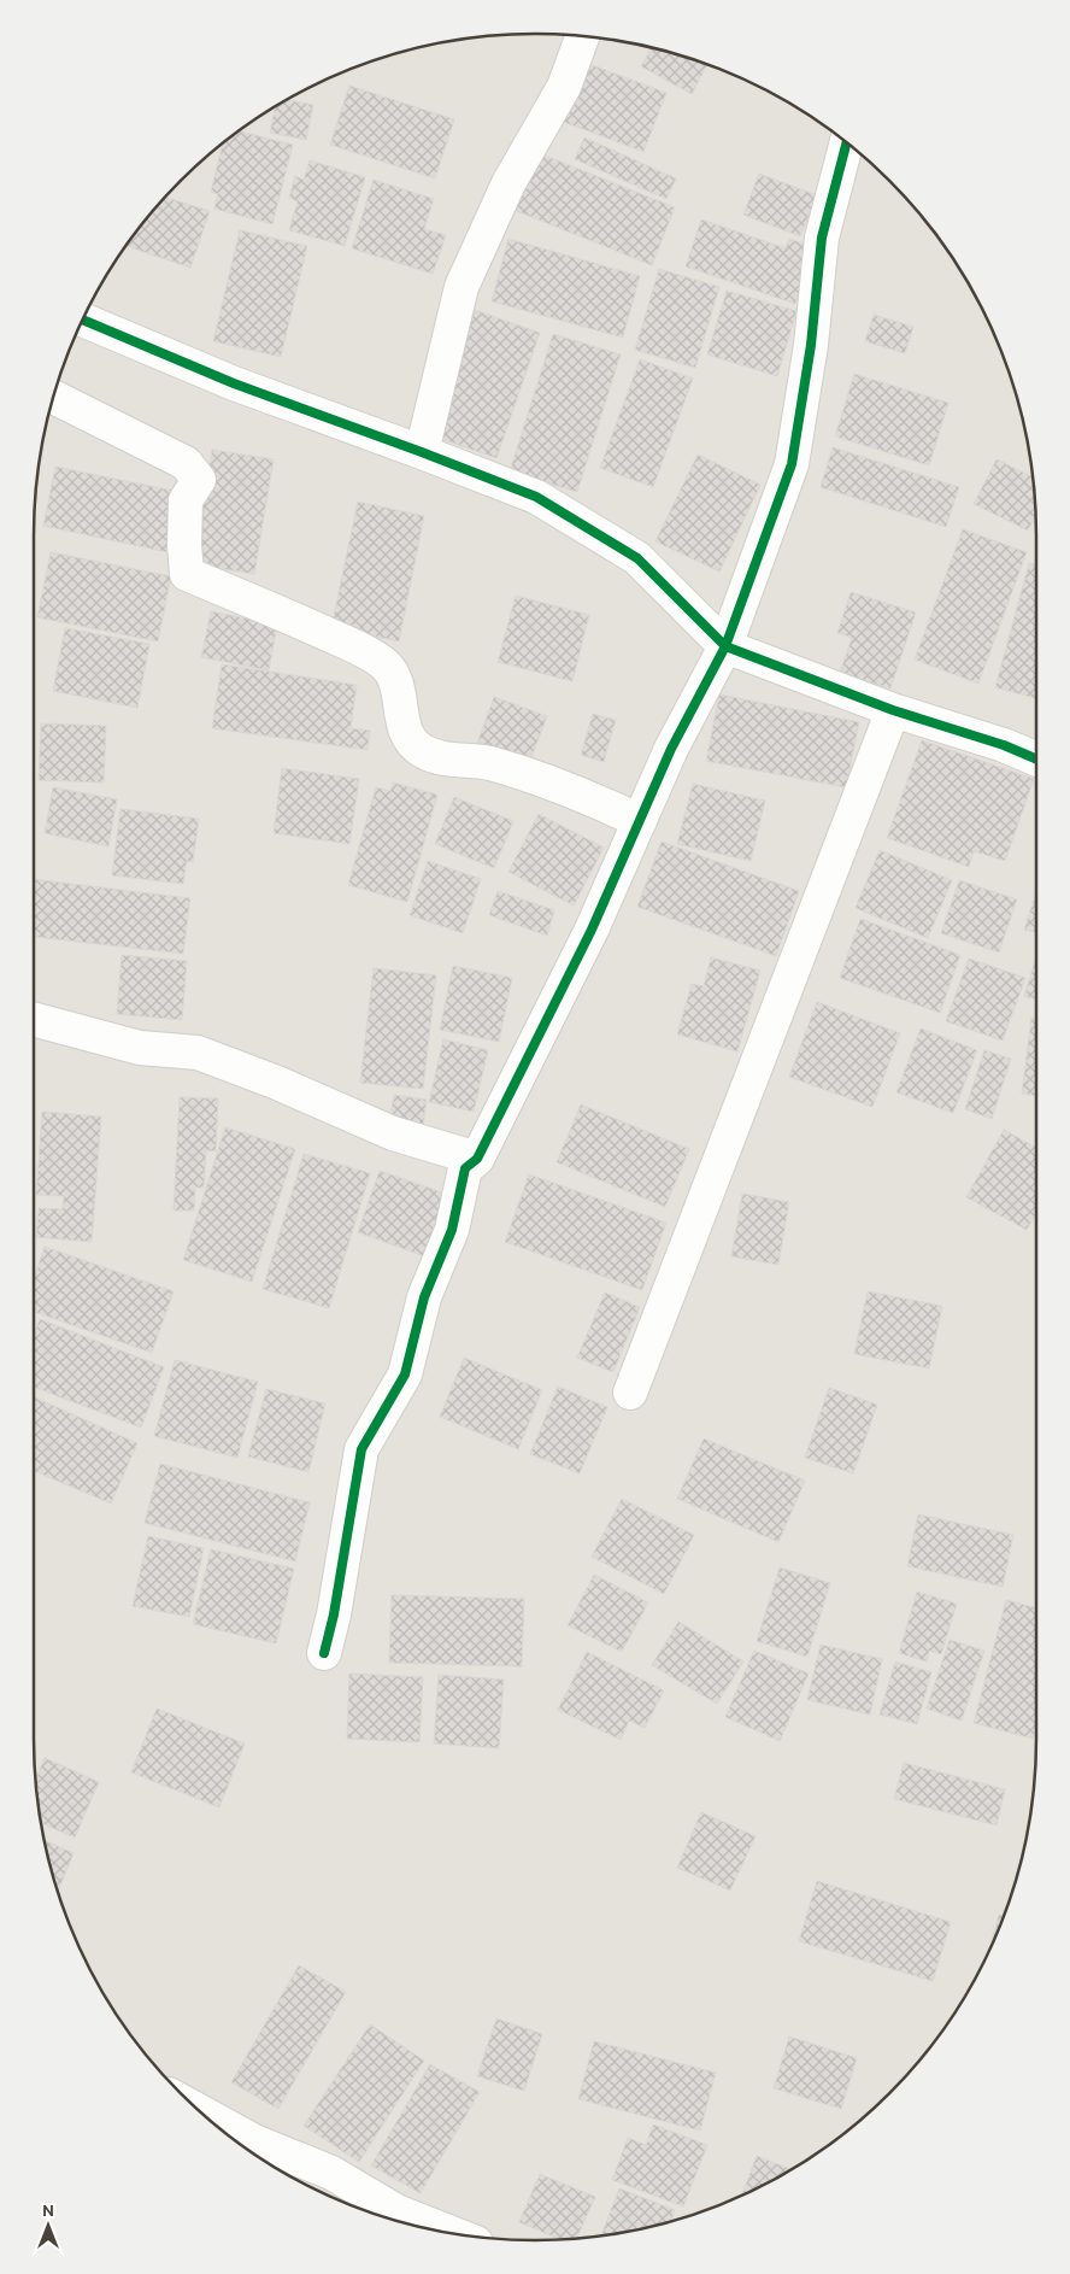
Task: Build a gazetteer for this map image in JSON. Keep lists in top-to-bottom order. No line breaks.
{"north":"top"}
